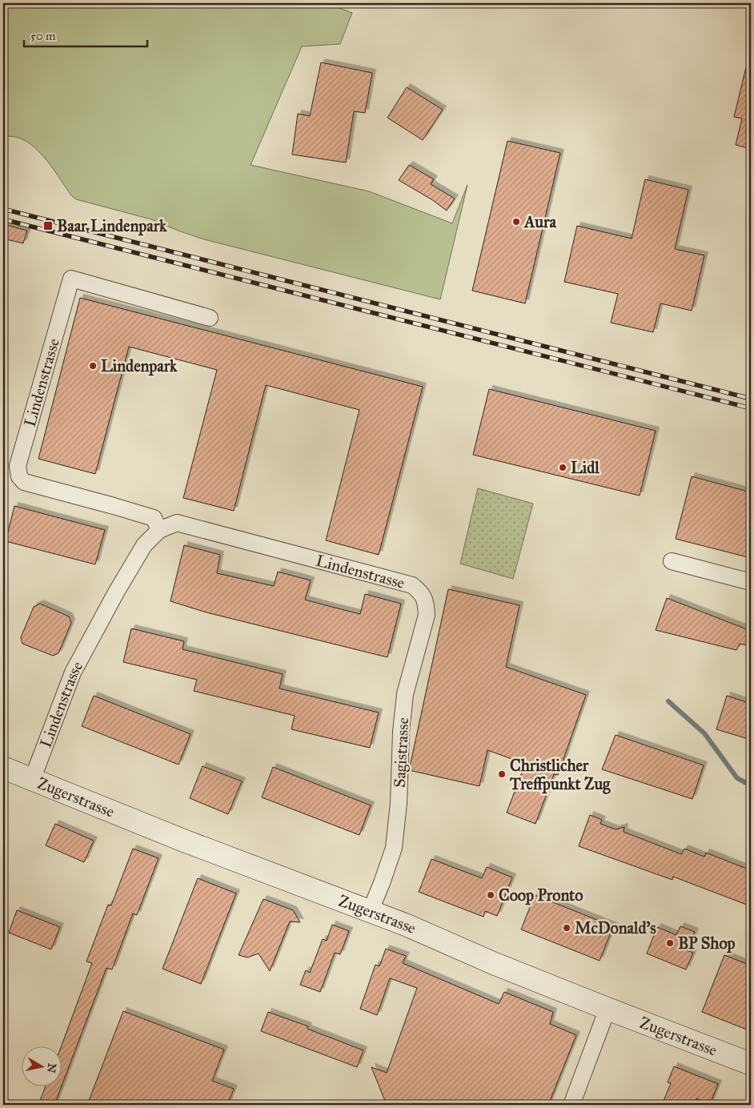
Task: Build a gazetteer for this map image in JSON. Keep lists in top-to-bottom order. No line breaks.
{"streets":{"main road":["Zugerstrasse"],"street":["Lindenstrasse","Sagistrasse"]},"crossings":[["Lindenstrasse","Sagistrasse"],["Lindenstrasse","Zugerstrasse"],["Sagistrasse","Zugerstrasse"]],"places":{"other":["Aura","Lindenpark","Lidl","Christlicher Treffpunkt Zug","Coop Pronto","McDonald's","BP Shop"],"transit":["Baar Lindenpark"]},"scale_bar":"50 m","north":"right"}
